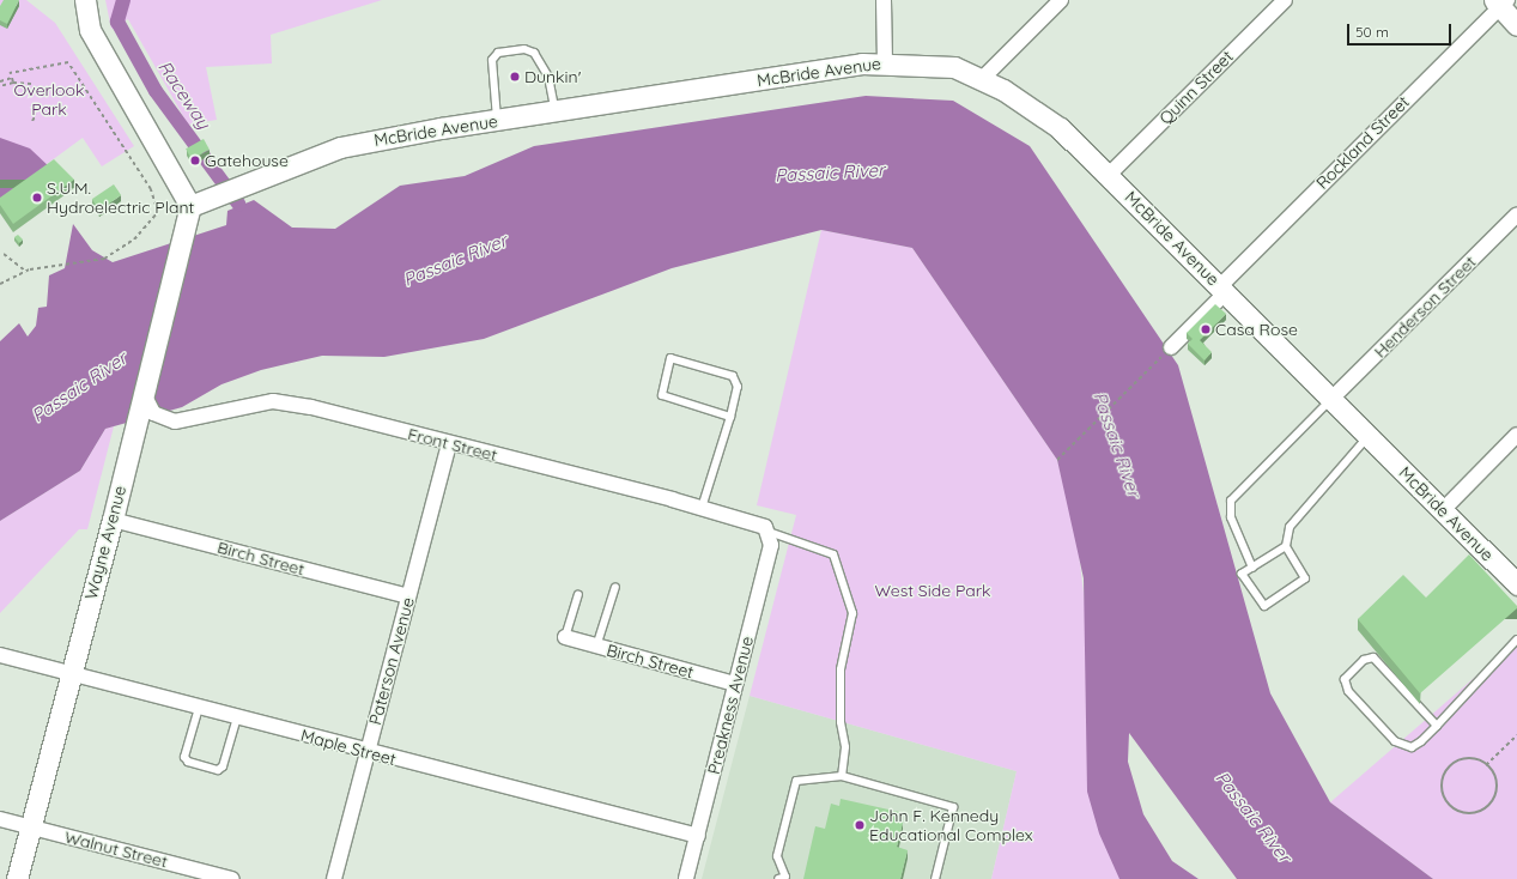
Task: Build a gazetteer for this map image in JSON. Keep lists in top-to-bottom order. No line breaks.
{"streets":{"main road":["McBride Avenue","Wayne Avenue"],"street":["Quinn Street","Rockland Street","Henderson Street","Front Street","Birch Street","Paterson Avenue","Preakness Avenue","Maple Street","Walnut Street"]},"crossings":[["McBride Avenue","Quinn Street"],["McBride Avenue","Rockland Street"],["McBride Avenue","Henderson Street"],["McBride Avenue","Wayne Avenue"],["Front Street","Wayne Avenue"],["Front Street","Paterson Avenue"],["Front Street","Preakness Avenue"],["Wayne Avenue","Birch Street"],["Wayne Avenue","Maple Street"],["Wayne Avenue","Walnut Street"],["Birch Street","Paterson Avenue"],["Birch Street","Preakness Avenue"],["Paterson Avenue","Maple Street"],["Preakness Avenue","Maple Street"]],"water":["Raceway","Passaic River"],"parks":["Overlook Park","West Side Park"],"places":["Dunkin'","Gatehouse","S.U.M. Hydroelectric Plant","Casa Rose","John F. Kennedy Educational Complex"],"scale_bar":"50 m"}
